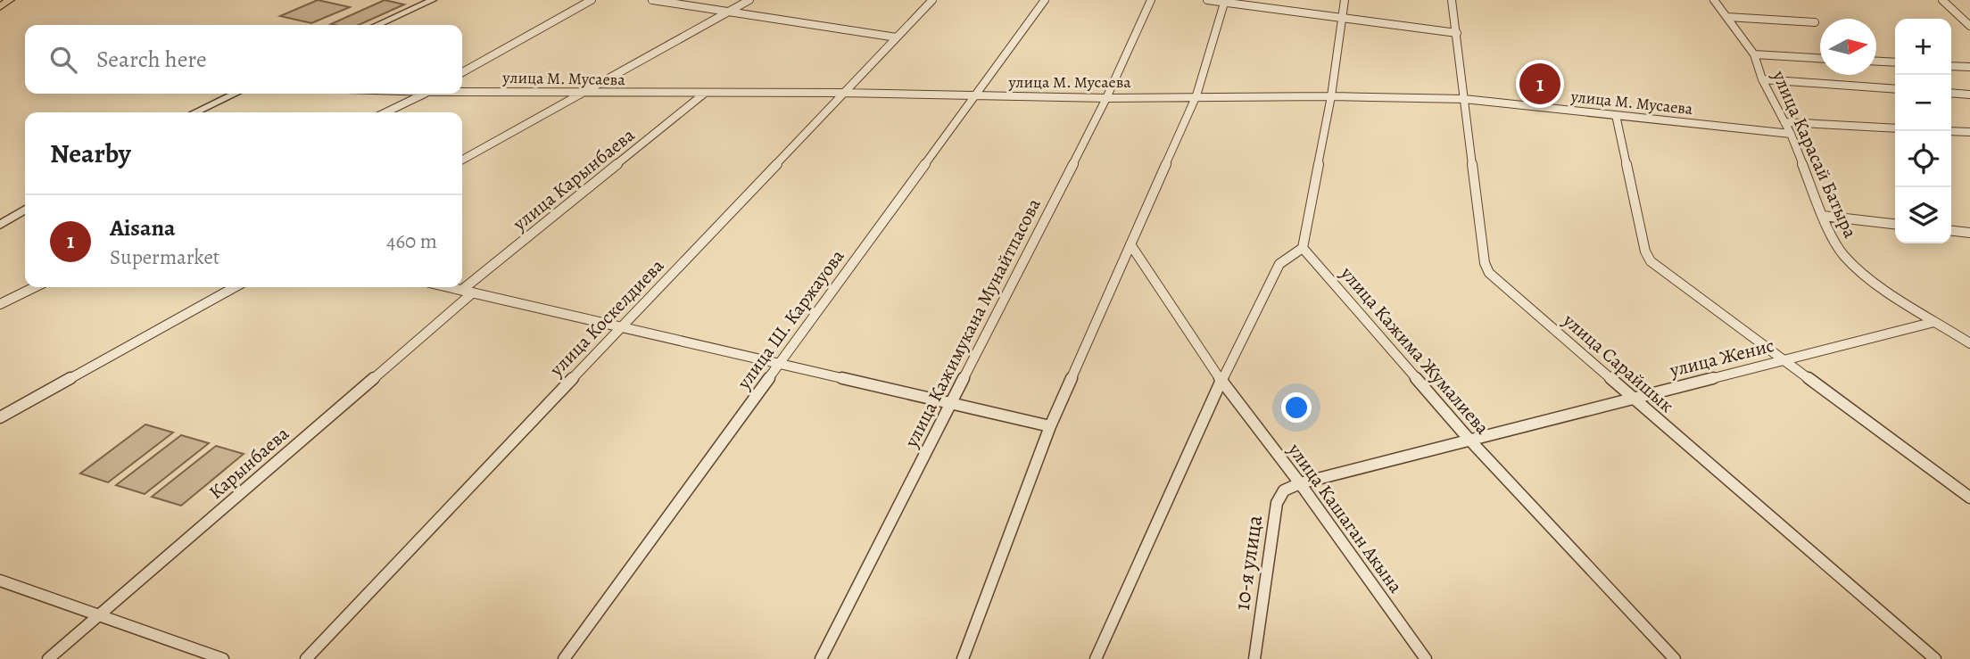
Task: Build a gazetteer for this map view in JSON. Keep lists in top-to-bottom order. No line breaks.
{"streets":{"street":["улица М. Мусаева","улица Карасай Батыра","улица Карынбаева","улица Коскелдиева","улица Ш. Каржауова","улица Кажимукана Мунайтпасова","улица Кажима Жумалиева","улица Женис","улица Сарайшык","Карынбаева","улица Кашаган Акына","10-я улица"]},"crossings":[["улица М. Мусаева","улица Карасай Батыра"],["улица М. Мусаева","улица Карынбаева"],["улица М. Мусаева","улица Коскелдиева"],["улица М. Мусаева","улица Ш. Каржауова"],["улица М. Мусаева","улица Кажимукана Мунайтпасова"],["улица М. Мусаева","улица Сарайшык"],["улица Карасай Батыра","улица Женис"],["улица Карынбаева","Карынбаева"],["улица Кажима Жумалиева","улица Женис"],["улица Женис","улица Сарайшык"],["улица Женис","улица Кашаган Акына"],["улица Женис","10-я улица"],["улица Кашаган Акына","10-я улица"]],"north":"right","page":{"map_buttons":["+","−"],"search":"Search here","pins":"1","heading":"Nearby","list":[{"mark":"1","name":"Aisana","note":"Supermarket","value":"460 m"}]}}
